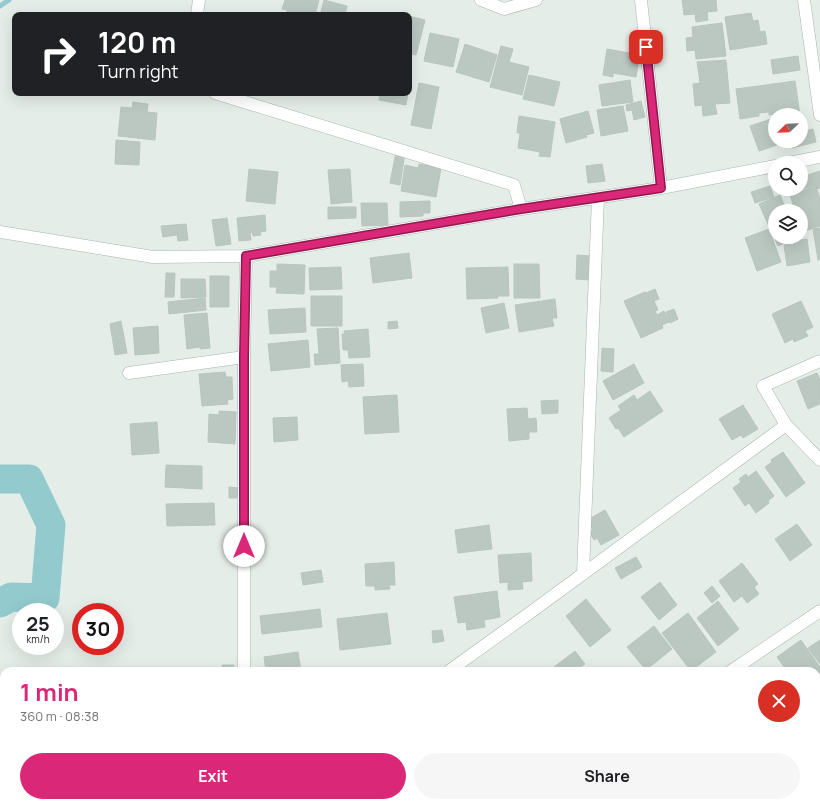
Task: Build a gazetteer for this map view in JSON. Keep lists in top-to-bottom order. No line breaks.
{"north":"bottom left","page":{"turn":["120 m","Turn right"],"speed":"25 km/h","limit":"30","heading":["1 min","360 m · 08:38"],"buttons":["Exit","Share"]}}
